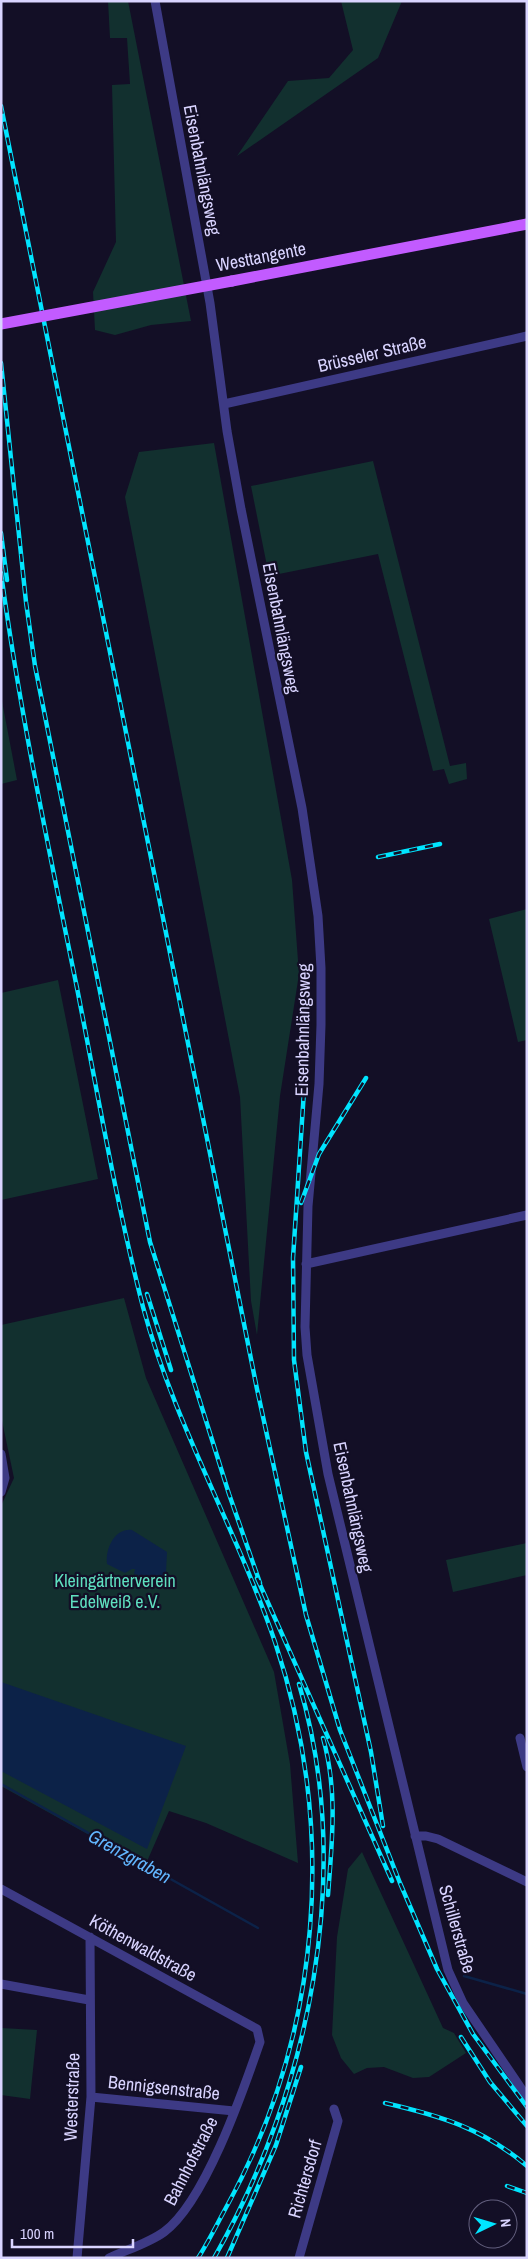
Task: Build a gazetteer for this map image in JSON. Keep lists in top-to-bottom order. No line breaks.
{"streets":{"main road":["Westtangente"],"street":["Eisenbahnlängsweg","Brüsseler Straße","Schillerstraße","Köthenwaldstraße","Bennigsenstraße","Westerstraße","Bahnhofstraße","Richtersdorf"]},"crossings":[["Eisenbahnlängsweg","Brüsseler Straße"],["Eisenbahnlängsweg","Schillerstraße"],["Köthenwaldstraße","Westerstraße"],["Köthenwaldstraße","Bahnhofstraße"],["Bennigsenstraße","Westerstraße"],["Bennigsenstraße","Bahnhofstraße"]],"water":["Grenzgraben"],"parks":["Kleingärtnerverein Edelweiß e.V."],"scale_bar":"100 m","north":"right"}
